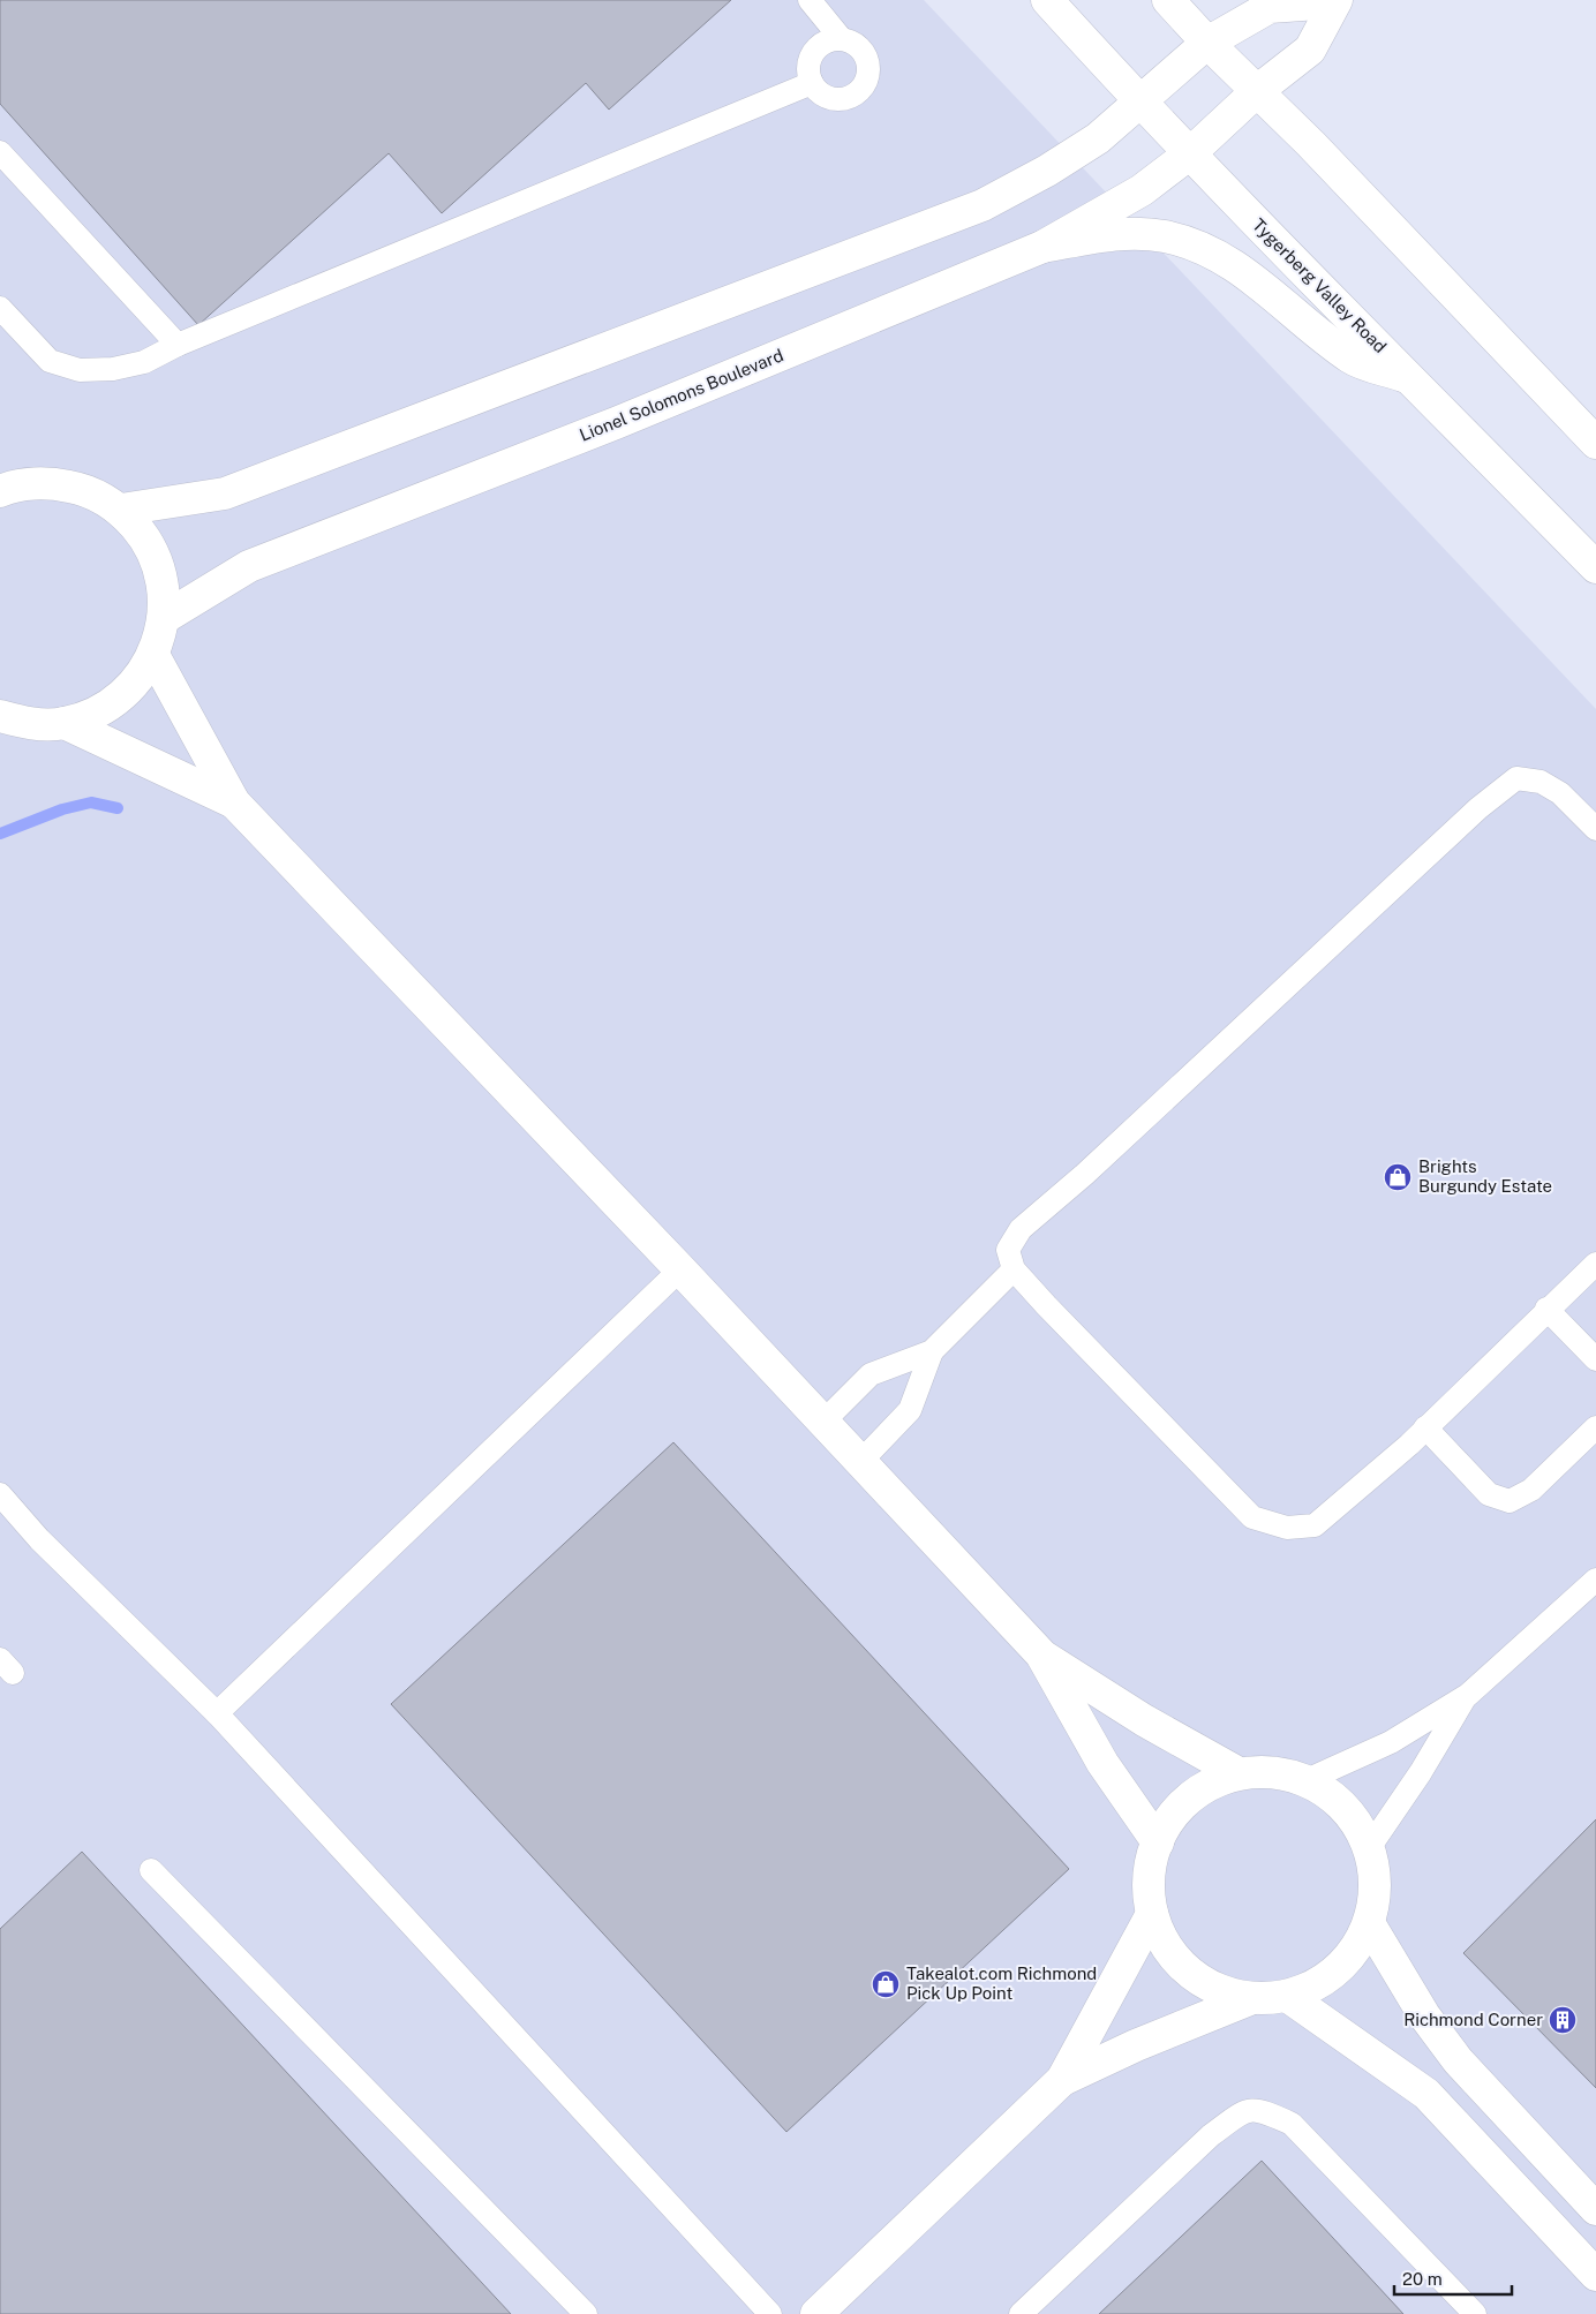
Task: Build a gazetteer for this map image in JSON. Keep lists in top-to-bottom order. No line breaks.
{"streets":{"street":["Tygerberg Valley Road","Lionel Solomons Boulevard"]},"crossings":[["Tygerberg Valley Road","Lionel Solomons Boulevard"]],"places":{"shop":["Brights Burgundy Estate","Takealot.com Richmond Pick Up Point"],"building":["Richmond Corner"]},"scale_bar":"20 m"}
